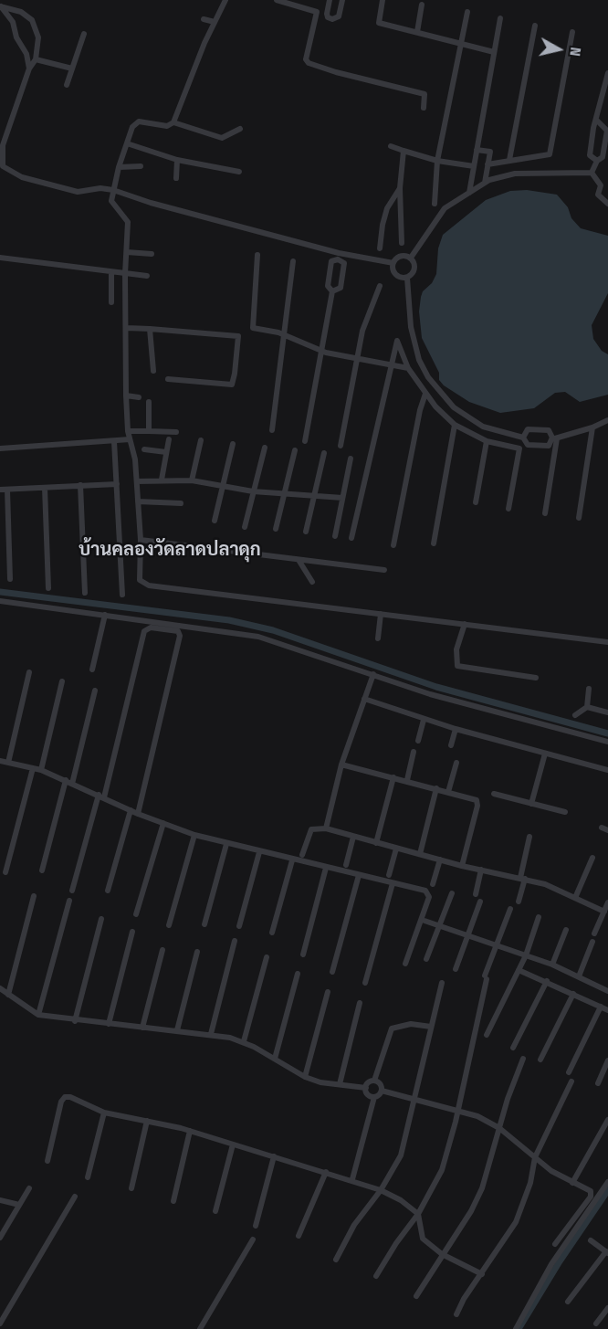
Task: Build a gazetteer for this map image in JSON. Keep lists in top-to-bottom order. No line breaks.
{"districts":["บ้านคลองวัดลาดปลาดุก"],"north":"right"}
